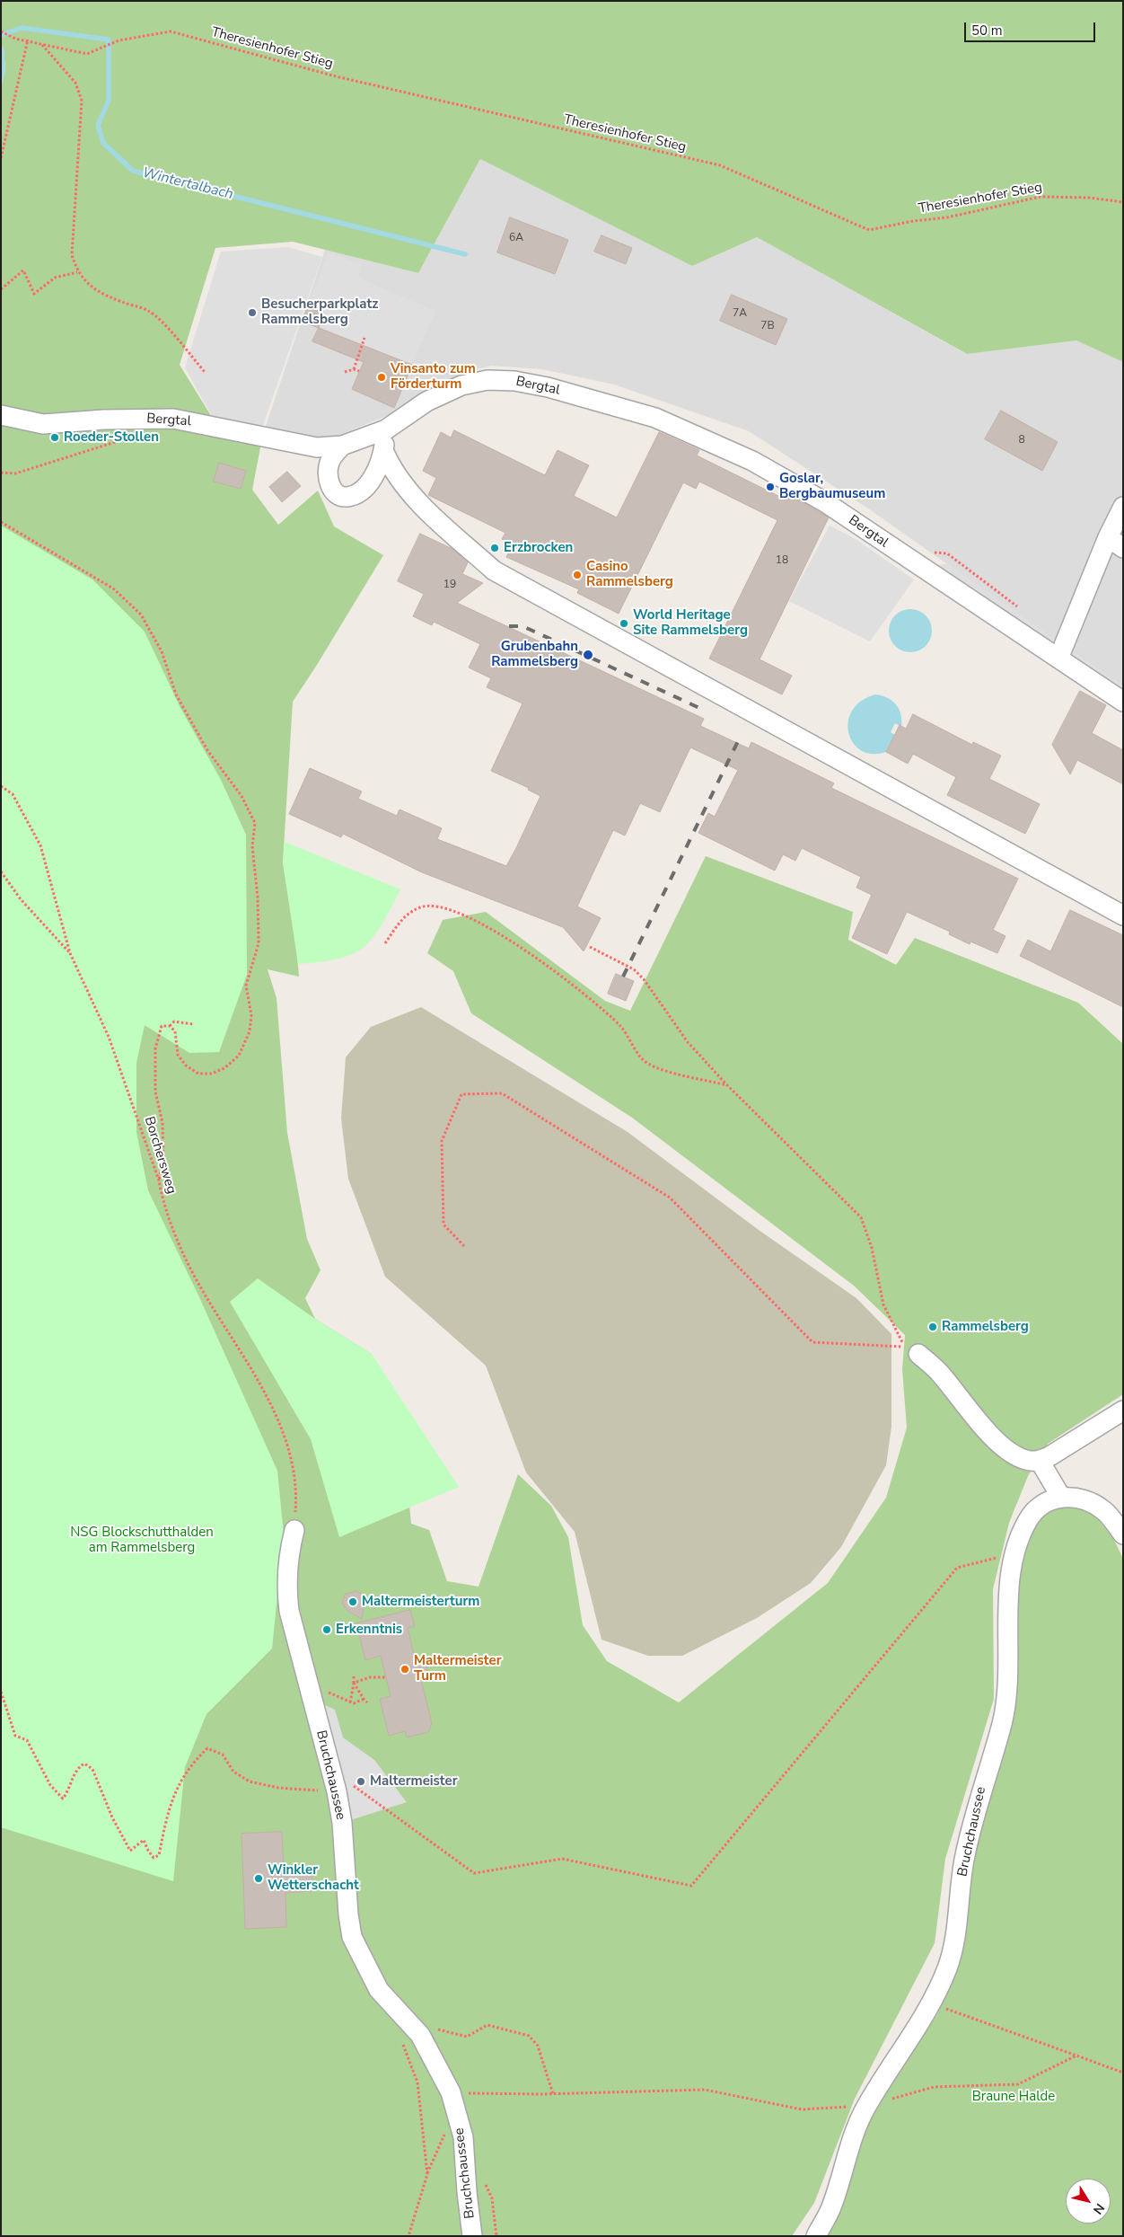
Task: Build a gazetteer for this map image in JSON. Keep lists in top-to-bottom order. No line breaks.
{"streets":{"street":["Bergtal","Bruchchaussee"],"path":["Theresienhofer Stieg","Borchersweg"]},"crossings":[["Borchersweg","Bruchchaussee"]],"water":["Wintertalbach"],"parks":["NSG Blockschutthalden am Rammelsberg","Braune Halde"],"places":["Besucherparkplatz Rammelsberg","Vinsanto zum Förderturm","Roeder-Stollen","Goslar, Bergbaumuseum","Erzbrocken","Casino Rammelsberg","World Heritage Site Rammelsberg","Grubenbahn Rammelsberg","Rammelsberg","Maltermeisterturm","Erkenntnis","Maltermeister Turm","Maltermeister","Winkler Wetterschacht"],"house_numbers":["6A","7A","7B","8","18","19"],"scale_bar":"50 m","north":"bottom right"}
